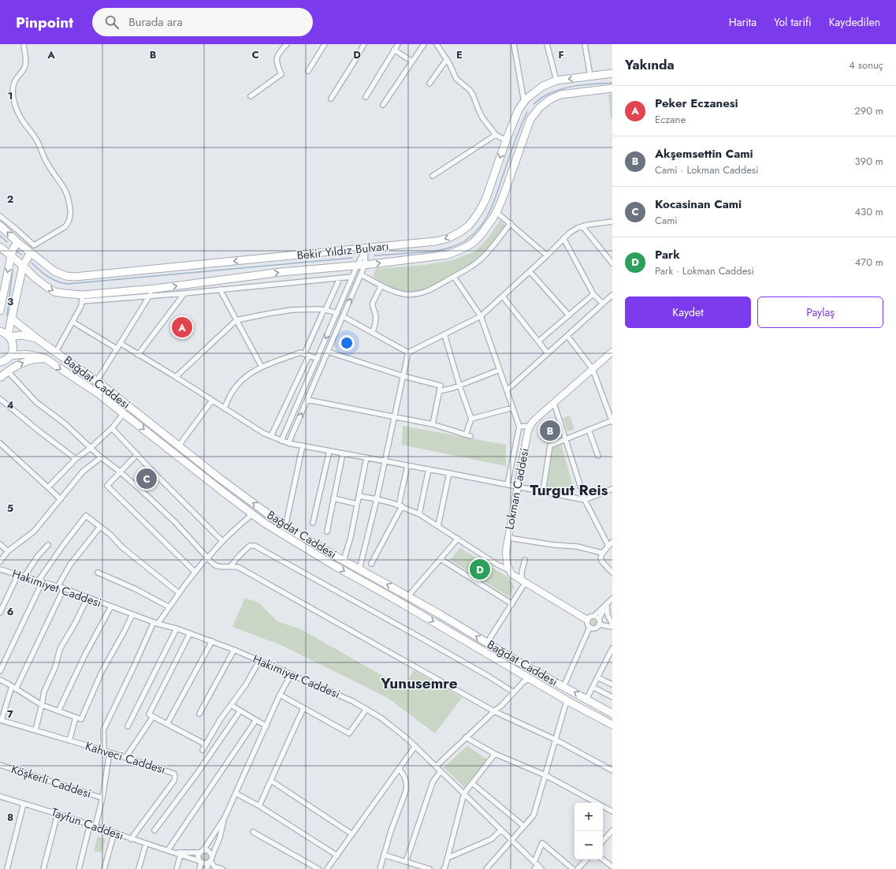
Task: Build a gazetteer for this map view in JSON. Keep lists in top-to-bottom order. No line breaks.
{"streets":{"main road":["Bekir Yıldız Bulvarı","Bağdat Caddesi"],"street":["Lokman Caddesi","Hakimiyet Caddesi","Kahveci Caddesi","Köşkerli Caddesi","Tayfun Caddesi"]},"crossings":[["Kahveci Caddesi","Tayfun Caddesi"]],"districts":["Turgut Reis","Yunusemre"],"page":{"header":"Pinpoint","search":"Burada ara","nav":["Harita","Yol tarifi","Kaydedilen"],"heading":["Yakında","4 sonuç"],"list":[{"mark":"A","name":"Peker Eczanesi","note":"Eczane","value":"290 m"},{"mark":"B","name":"Akşemsettin Cami","note":"Cami · Lokman Caddesi","value":"390 m"},{"mark":"C","name":"Kocasinan Cami","note":"Cami","value":"430 m"},{"mark":"D","name":"Park","note":"Park · Lokman Caddesi","value":"470 m"}],"buttons":["Kaydet","Paylaş"],"pins":["A","B","C","D"],"map_buttons":["+","−"]},"grid":{"columns":["A","B","C","D","E","F"],"rows":["1","2","3","4","5","6","7","8"]}}
